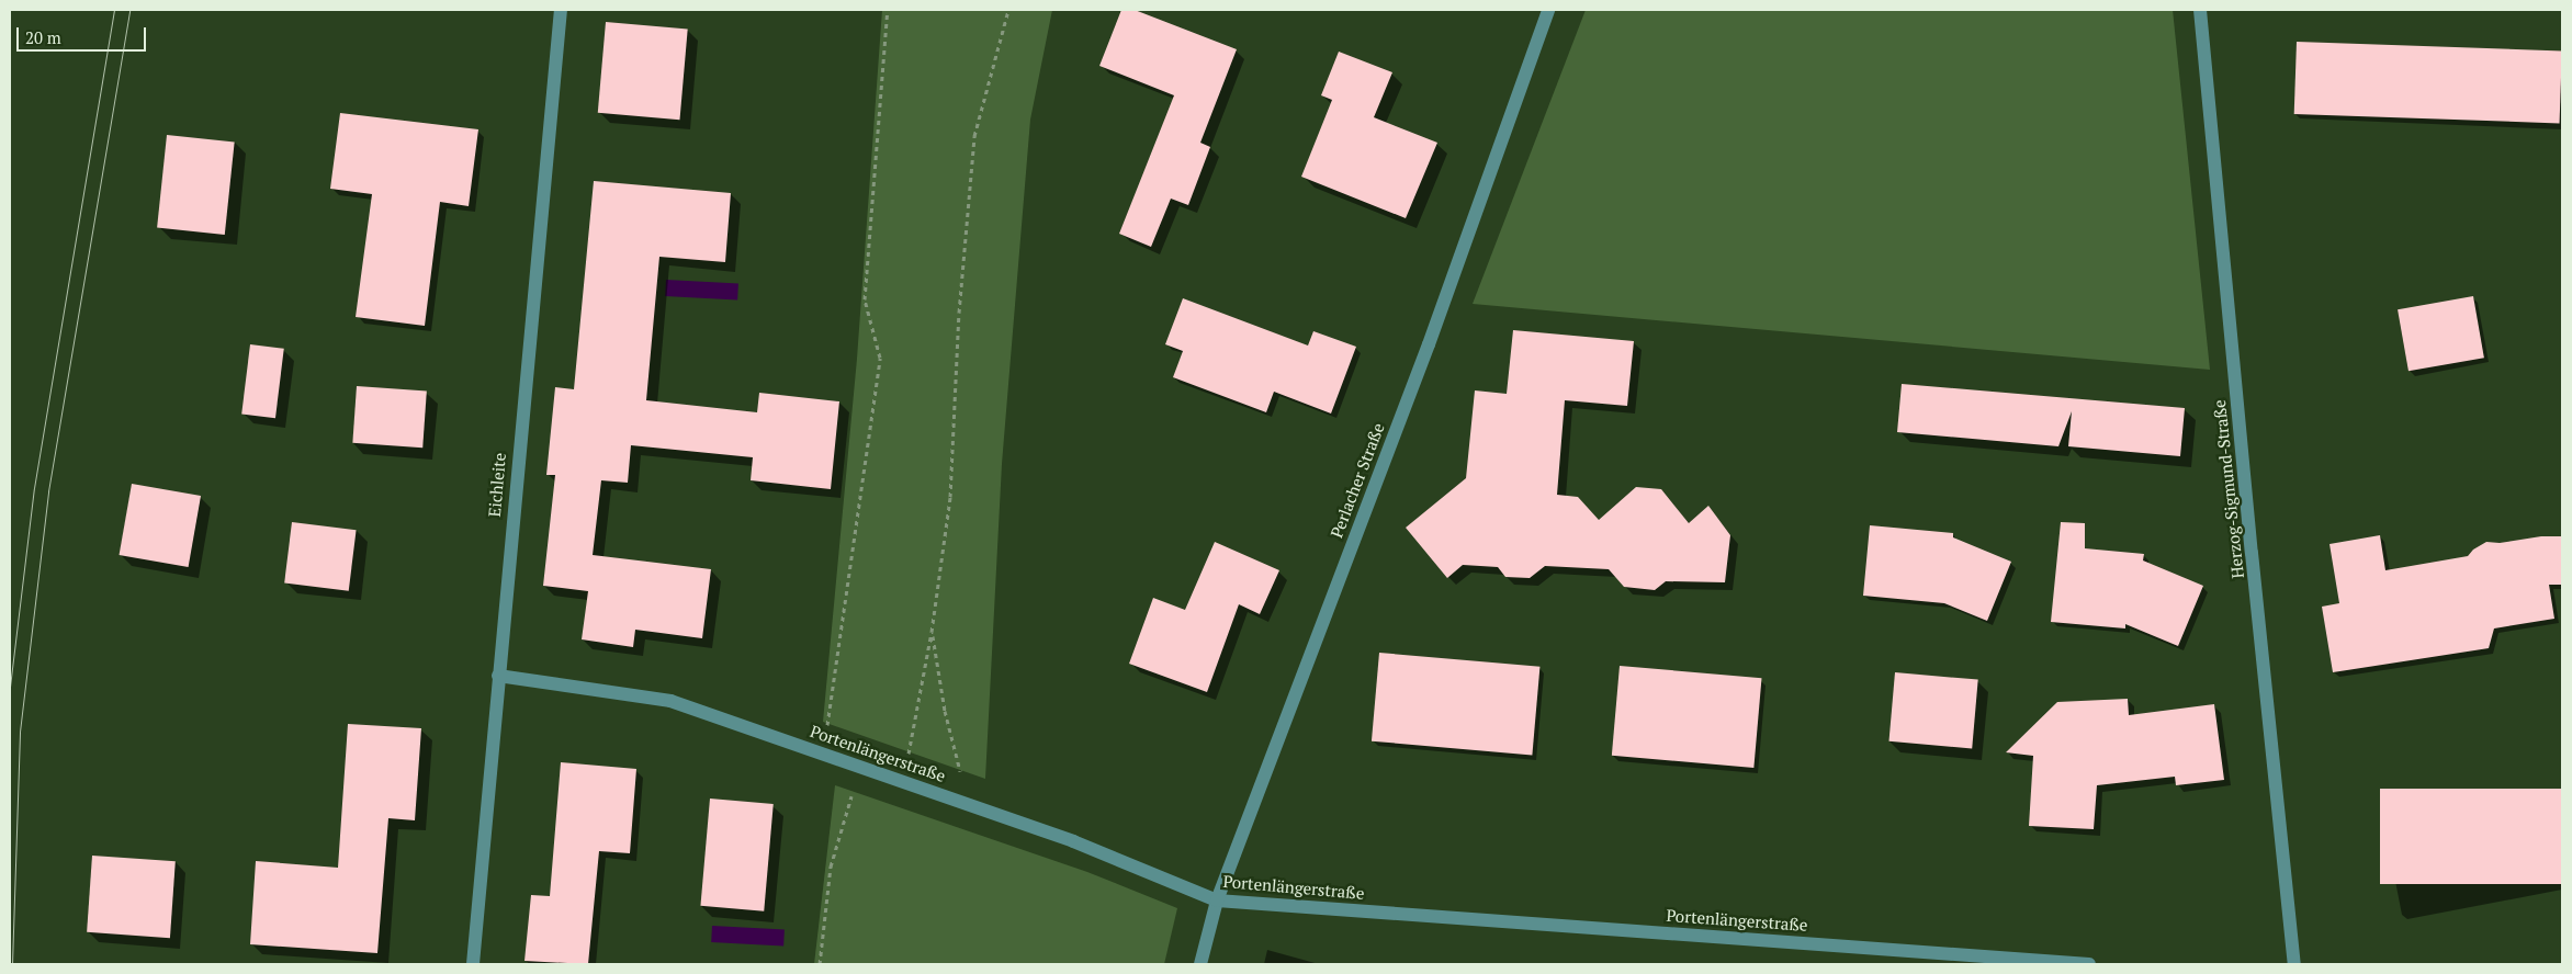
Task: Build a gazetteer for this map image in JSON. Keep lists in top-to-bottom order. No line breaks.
{"streets":{"street":["Perlacher Straße","Eichleite","Herzog-Sigmund-Straße","Portenlängerstraße"]},"crossings":[["Perlacher Straße","Portenlängerstraße"],["Eichleite","Portenlängerstraße"]],"scale_bar":"20 m"}
